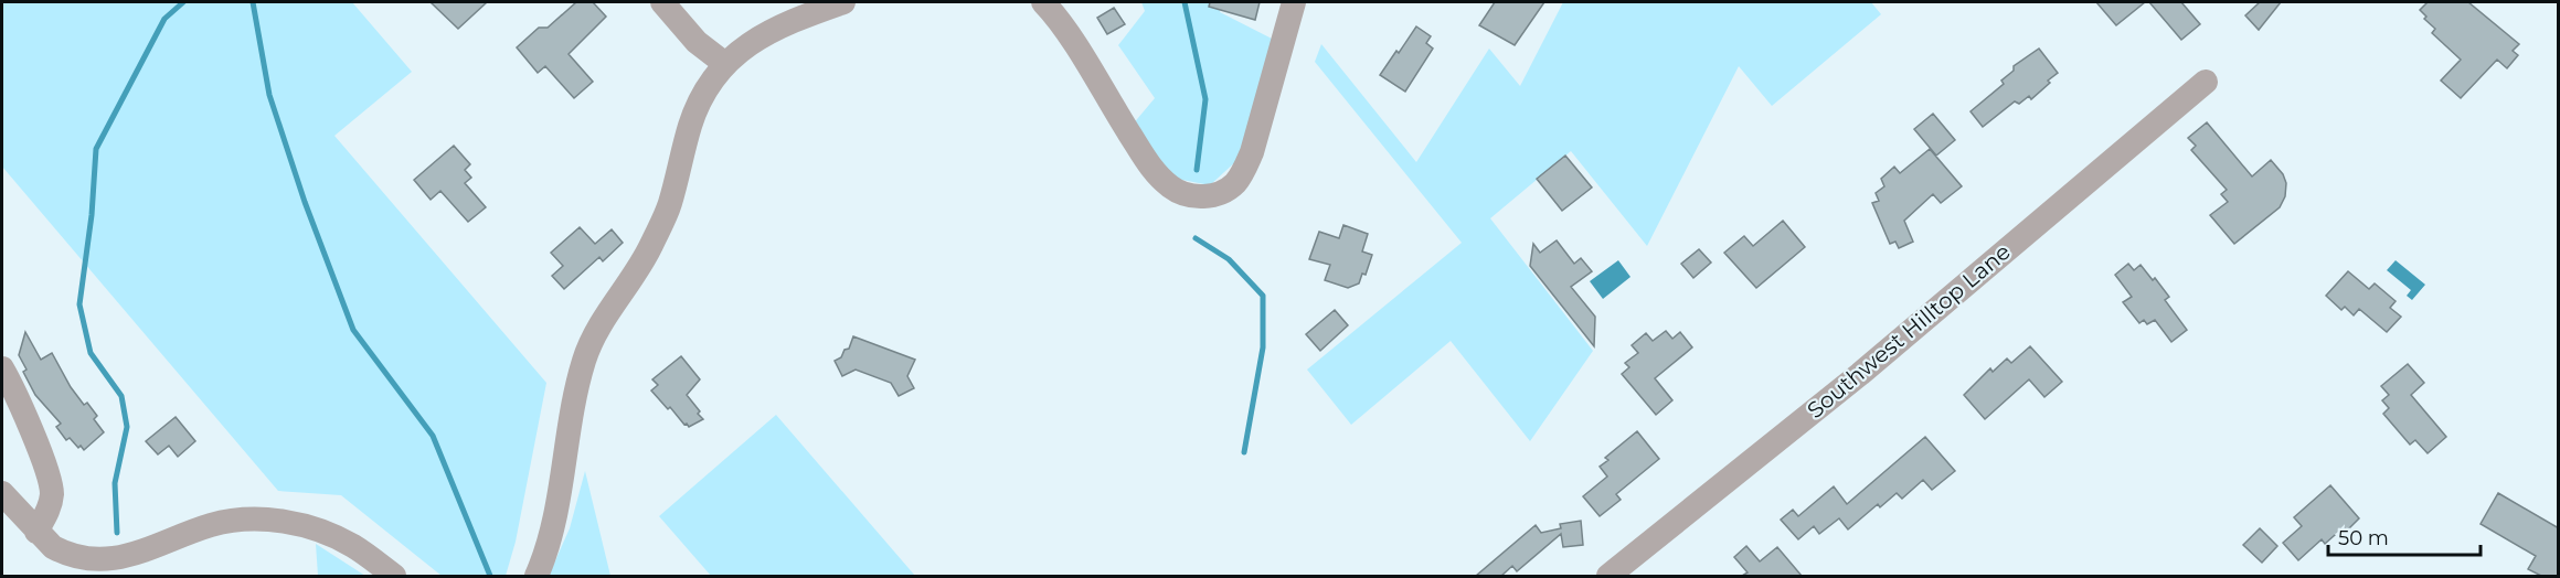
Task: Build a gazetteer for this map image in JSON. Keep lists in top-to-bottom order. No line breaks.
{"streets":{"street":["Southwest Hilltop Lane"]},"scale_bar":"50 m"}
